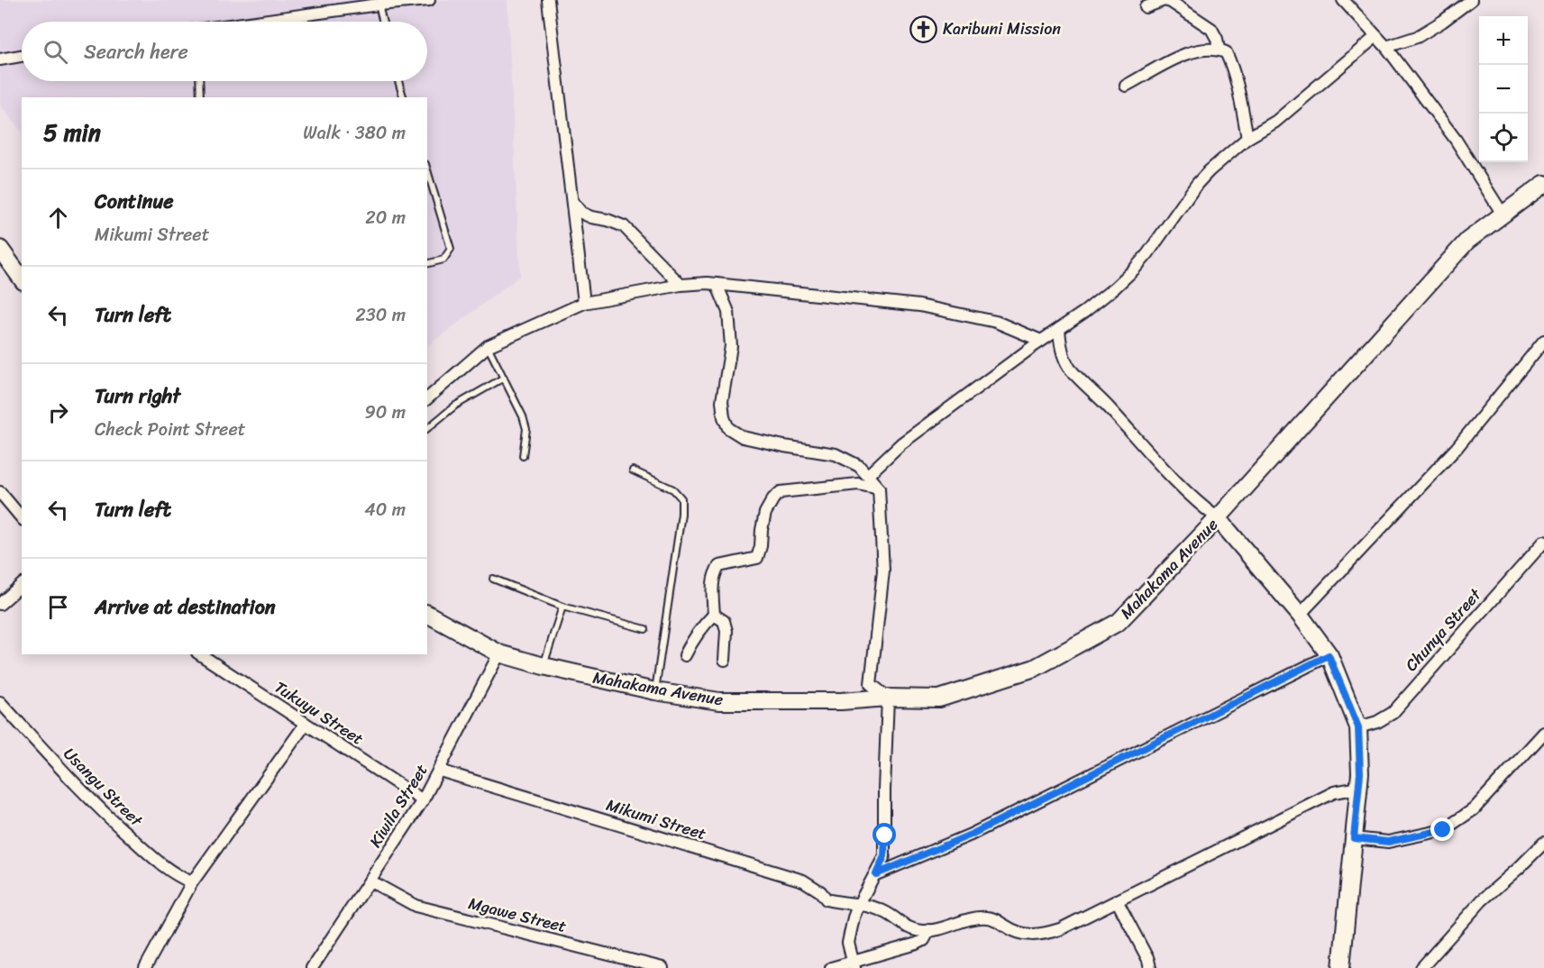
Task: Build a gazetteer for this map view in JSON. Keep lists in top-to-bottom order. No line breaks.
{"streets":{"street":["Mahakama Avenue","Chunya Street","Tukuyu Street","Usangu Street","Kiwila Street","Mikumi Street","Mgawe Street"]},"crossings":[["Mahakama Avenue","Kiwila Street"],["Tukuyu Street","Kiwila Street"],["Kiwila Street","Mikumi Street"],["Kiwila Street","Mgawe Street"]],"places":{"church":["Karibuni Mission"]},"page":{"map_buttons":["+","−"],"search":"Search here","heading":["5 min","Walk · 380 m"],"list":[["Continue","Mikumi Street","20 m"],["Turn left","230 m"],["Turn right","Check Point Street","90 m"],["Turn left","40 m"],"Arrive at destination"]}}
